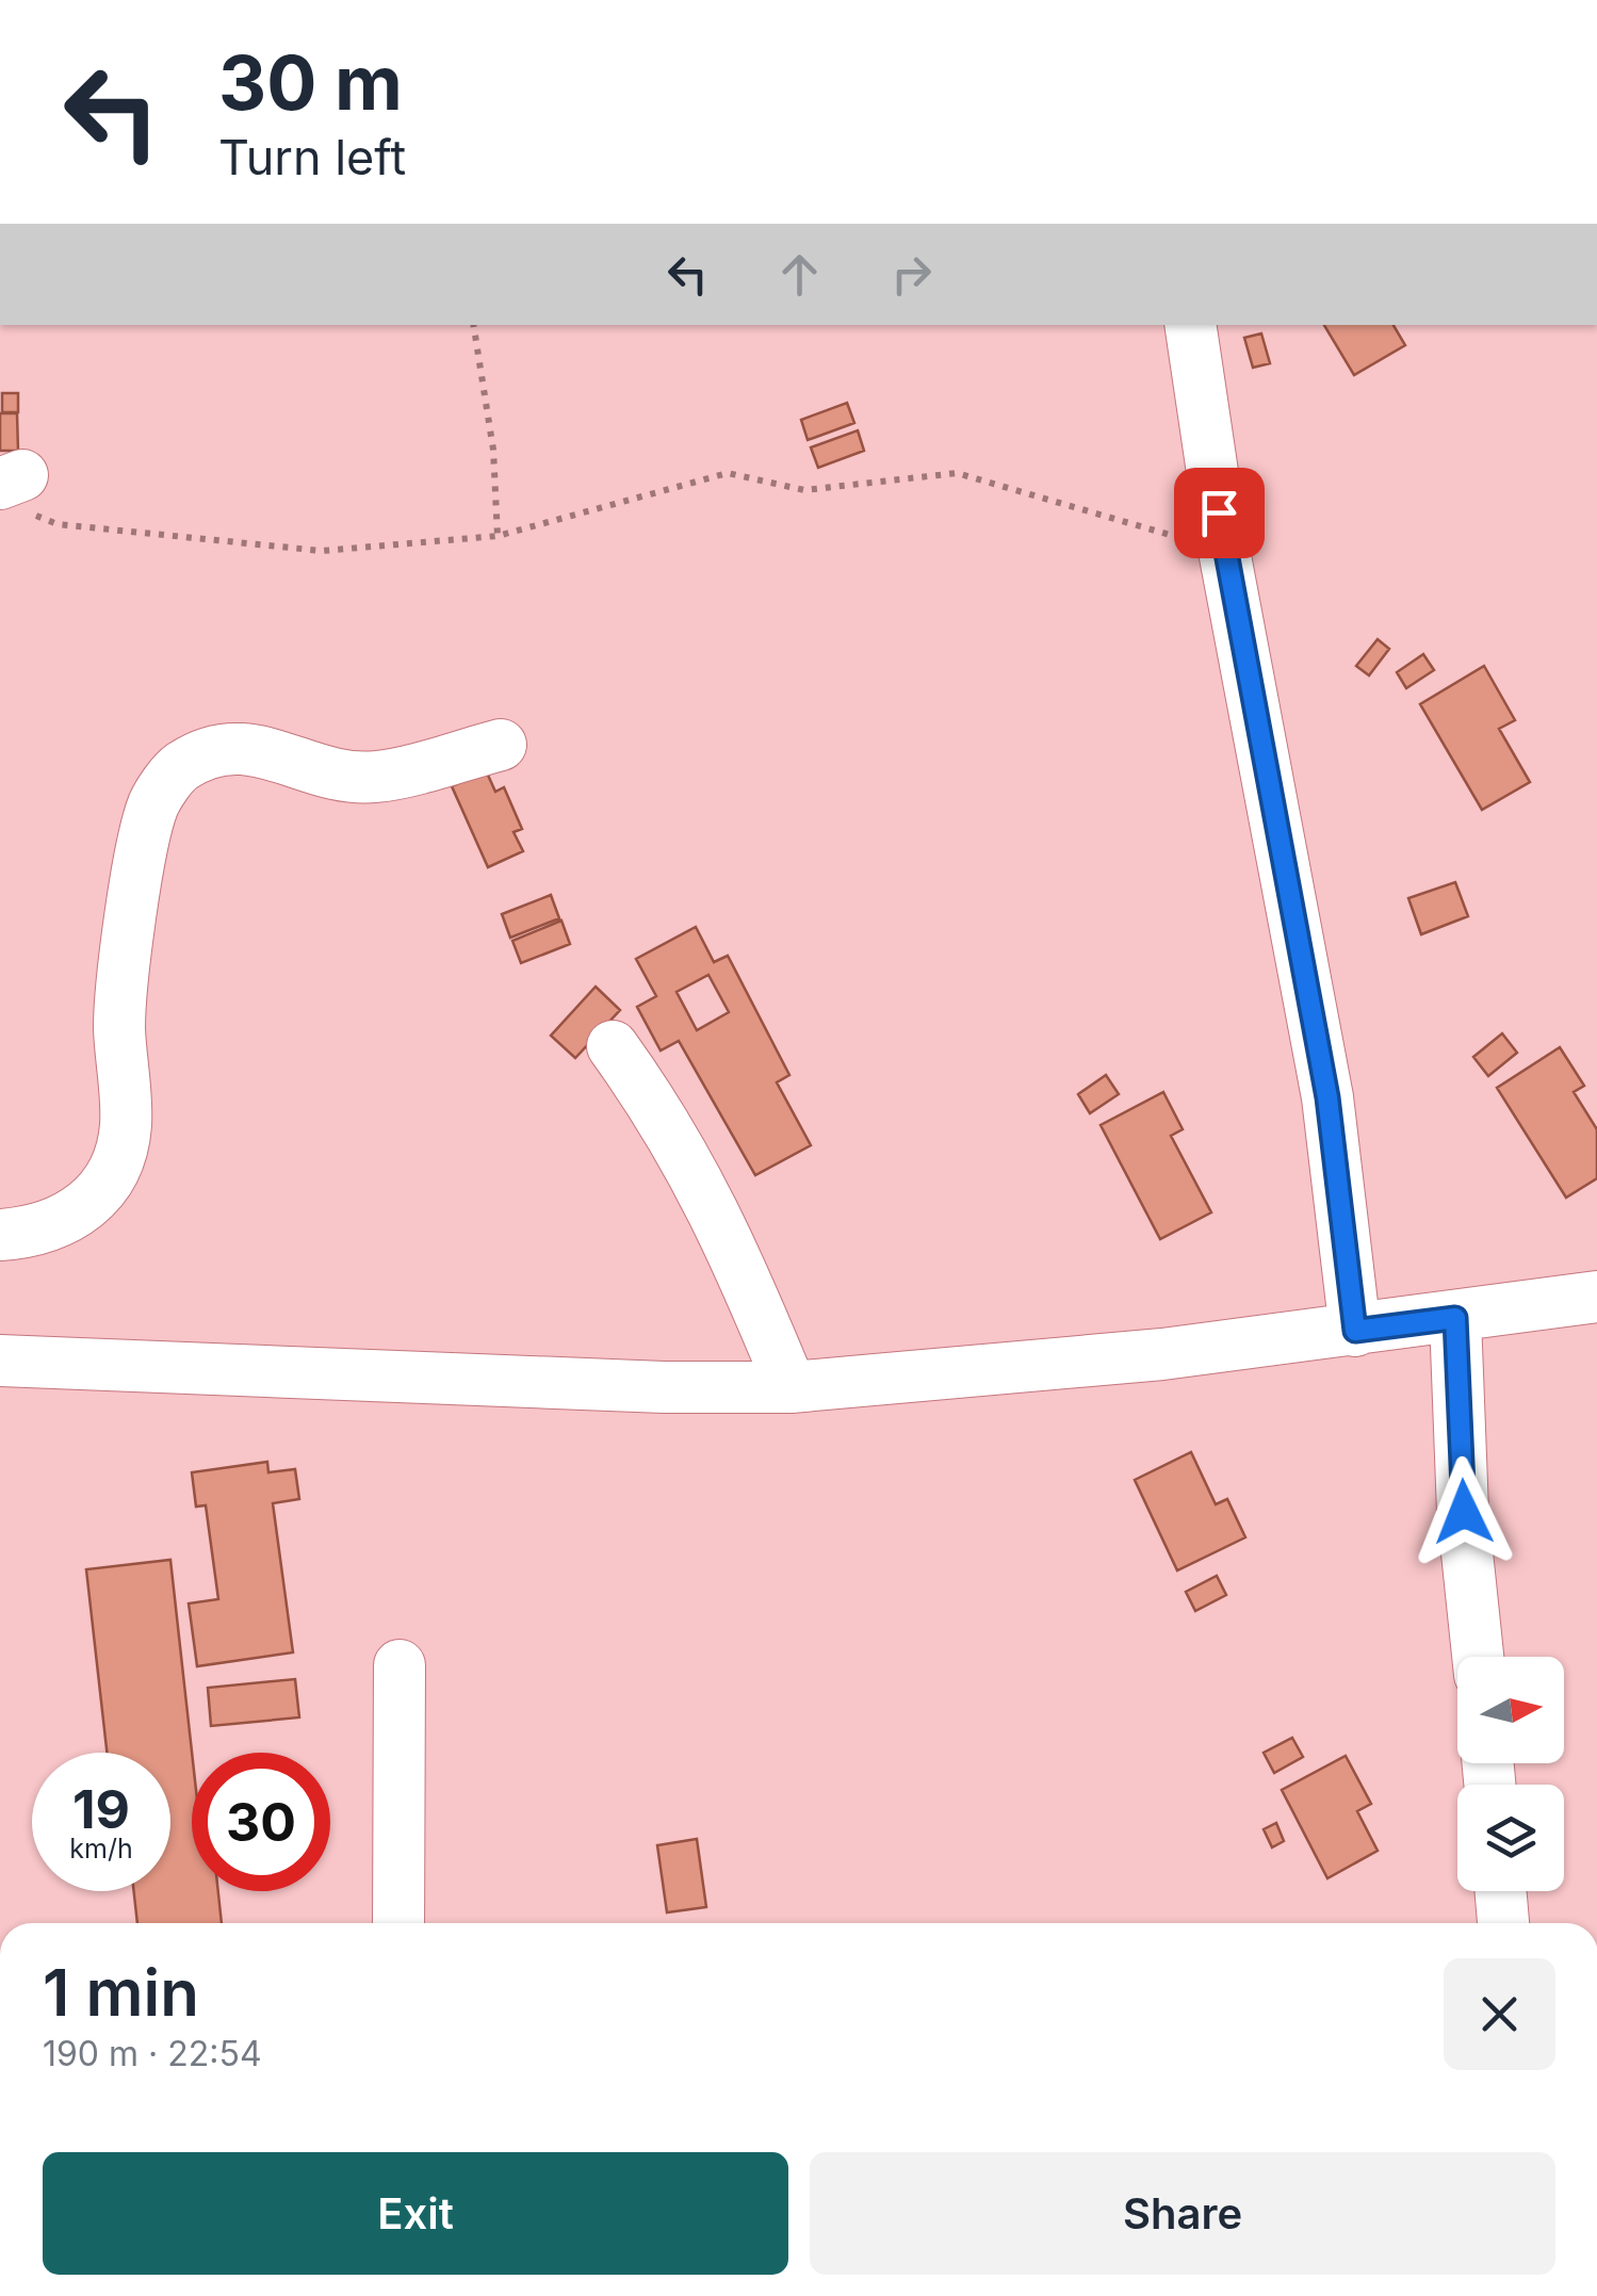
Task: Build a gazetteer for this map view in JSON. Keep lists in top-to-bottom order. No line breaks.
{"north":"right","page":{"turn":["30 m","Turn left"],"speed":"19 km/h","limit":"30","heading":["1 min","190 m · 22:54"],"buttons":["Exit","Share"]}}
